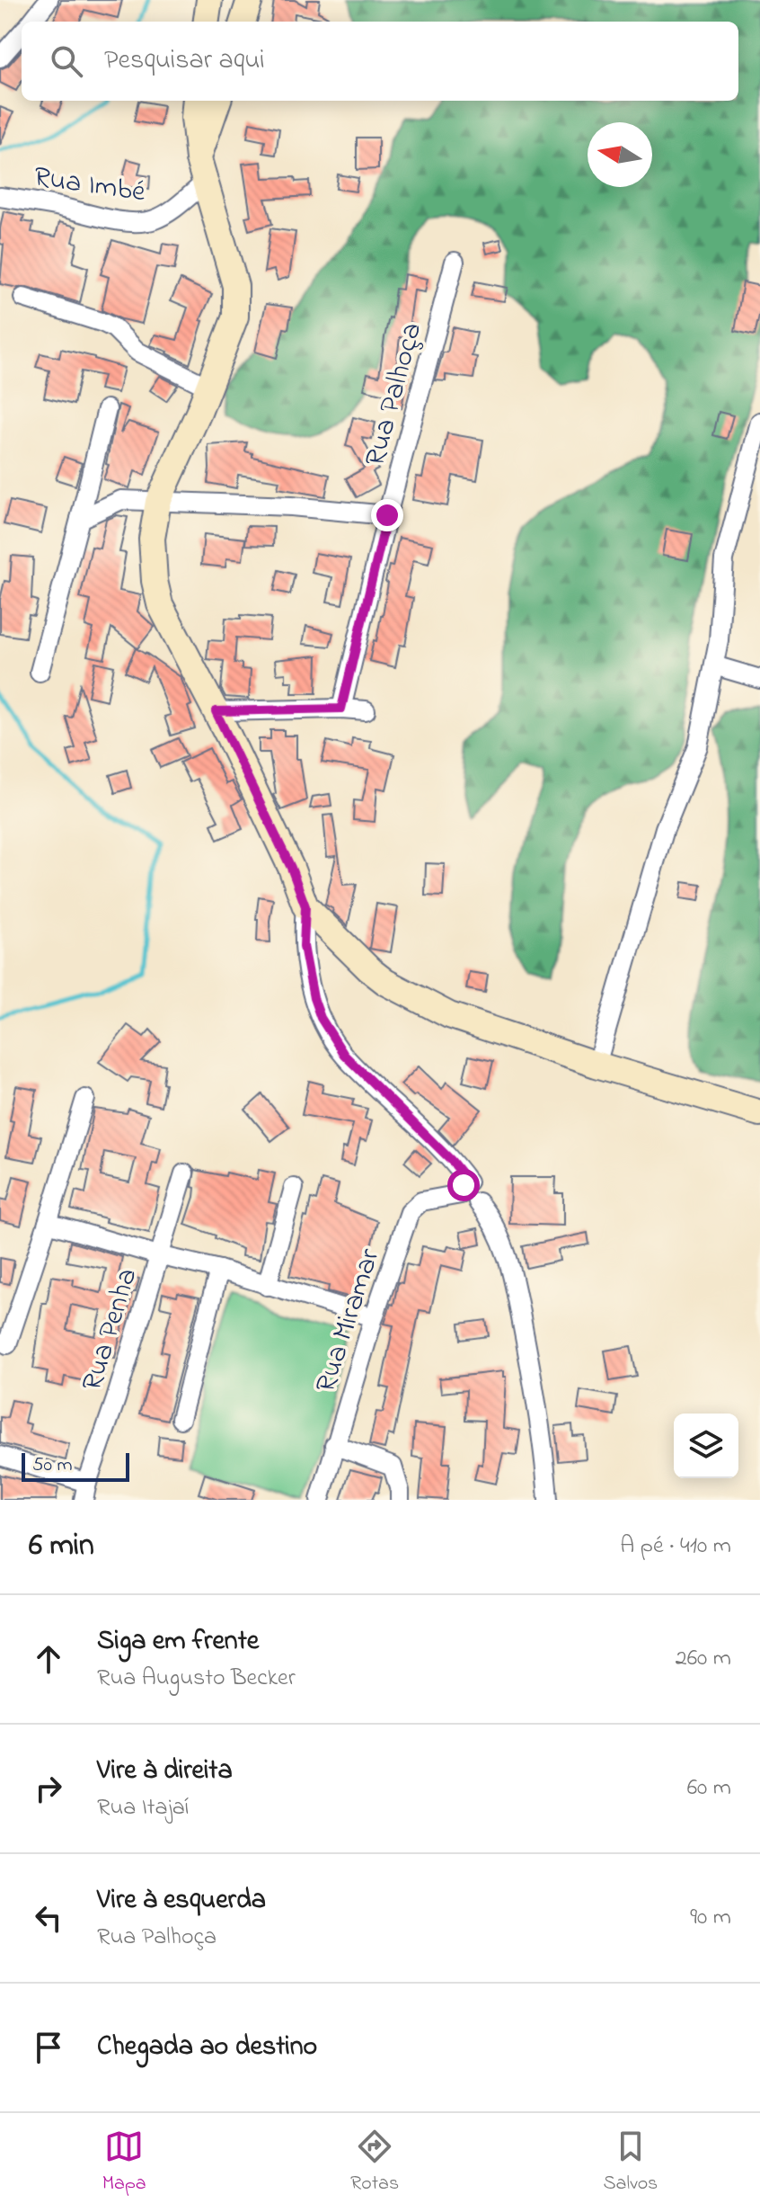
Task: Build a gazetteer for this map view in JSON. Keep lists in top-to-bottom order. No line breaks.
{"streets":{"street":["Rua Imbé","Rua Palhoça","Rua Miramar","Rua Penha"]},"scale_bar":"50 m","north":"left","page":{"search":"Pesquisar aqui","scale":"50 m","heading":["6 min","A pé · 410 m"],"list":[["Siga em frente","Rua Augusto Becker","260 m"],["Vire à direita","Rua Itajaí","60 m"],["Vire à esquerda","Rua Palhoça","90 m"],"Chegada ao destino"],"nav":["Mapa","Rotas","Salvos"]}}
